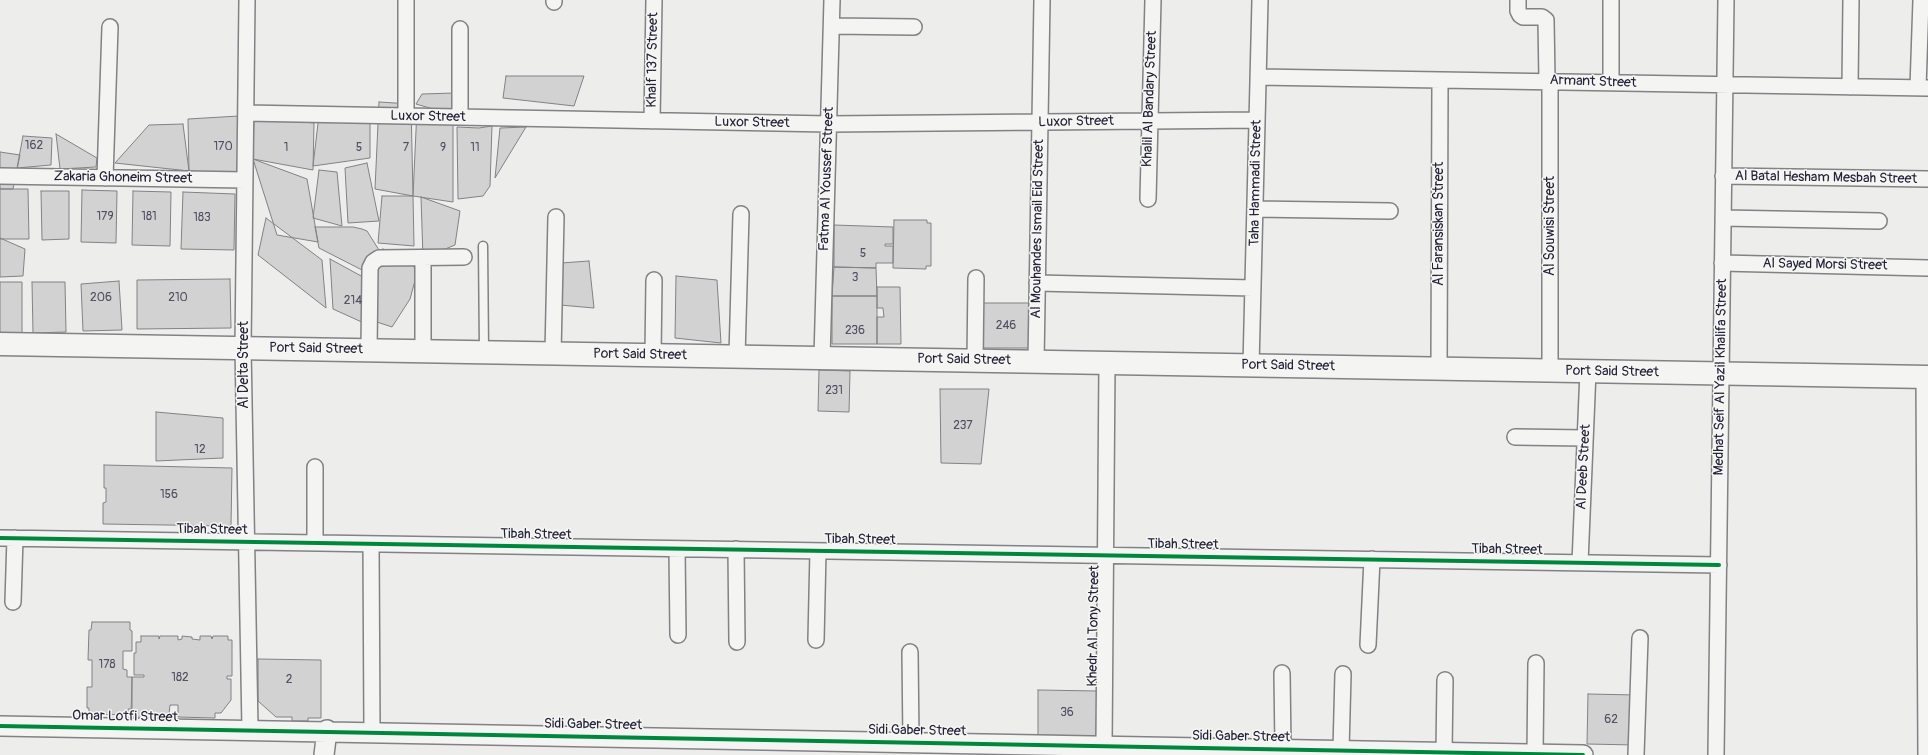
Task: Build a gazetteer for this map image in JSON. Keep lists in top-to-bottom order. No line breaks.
{"streets":{"main road":["Port Said Street"],"street":["Khalf 137 Street","Armant Street","Khalil Al Bandary Street","Luxor Street","Zakaria Ghoneim Street","Al Batal Hesham Mesbah Street","Fatma Al Youssef Street","Taha Hammadi Street","Al Faransiskan Street","Al Souwisi Street","Al Mouhandes Ismail Eid Street","Al Sayed Morsi Street","Al Delta Street","Medhat Seif Al Yazil Khalifa Street","Al Deeb Street","Tibah Street","Khedr Al Tony Street","Omar Lotfi Street","Sidi Gaber Street"]},"crossings":[["Khalf 137 Street","Luxor Street"],["Armant Street","Taha Hammadi Street"],["Armant Street","Al Faransiskan Street"],["Armant Street","Al Souwisi Street"],["Armant Street","Medhat Seif Al Yazil Khalifa Street"],["Khalil Al Bandary Street","Luxor Street"],["Luxor Street","Fatma Al Youssef Street"],["Luxor Street","Taha Hammadi Street"],["Luxor Street","Al Mouhandes Ismail Eid Street"],["Luxor Street","Al Delta Street"],["Zakaria Ghoneim Street","Al Delta Street"],["Al Batal Hesham Mesbah Street","Medhat Seif Al Yazil Khalifa Street"],["Fatma Al Youssef Street","Port Said Street"],["Taha Hammadi Street","Port Said Street"],["Al Faransiskan Street","Port Said Street"],["Al Souwisi Street","Port Said Street"],["Al Mouhandes Ismail Eid Street","Port Said Street"],["Al Sayed Morsi Street","Medhat Seif Al Yazil Khalifa Street"],["Port Said Street","Al Delta Street"],["Port Said Street","Medhat Seif Al Yazil Khalifa Street"],["Port Said Street","Al Deeb Street"],["Port Said Street","Khedr Al Tony Street"],["Al Delta Street","Tibah Street"],["Al Delta Street","Omar Lotfi Street"],["Al Delta Street","Sidi Gaber Street"],["Medhat Seif Al Yazil Khalifa Street","Tibah Street"],["Al Deeb Street","Tibah Street"],["Tibah Street","Khedr Al Tony Street"],["Khedr Al Tony Street","Sidi Gaber Street"],["Omar Lotfi Street","Sidi Gaber Street"]],"house_numbers":["162","170","1","5","7","9","11","179","181","183","5","3","206","210","214","246","236","231","237","12","156","178","182","2","36","62"]}
